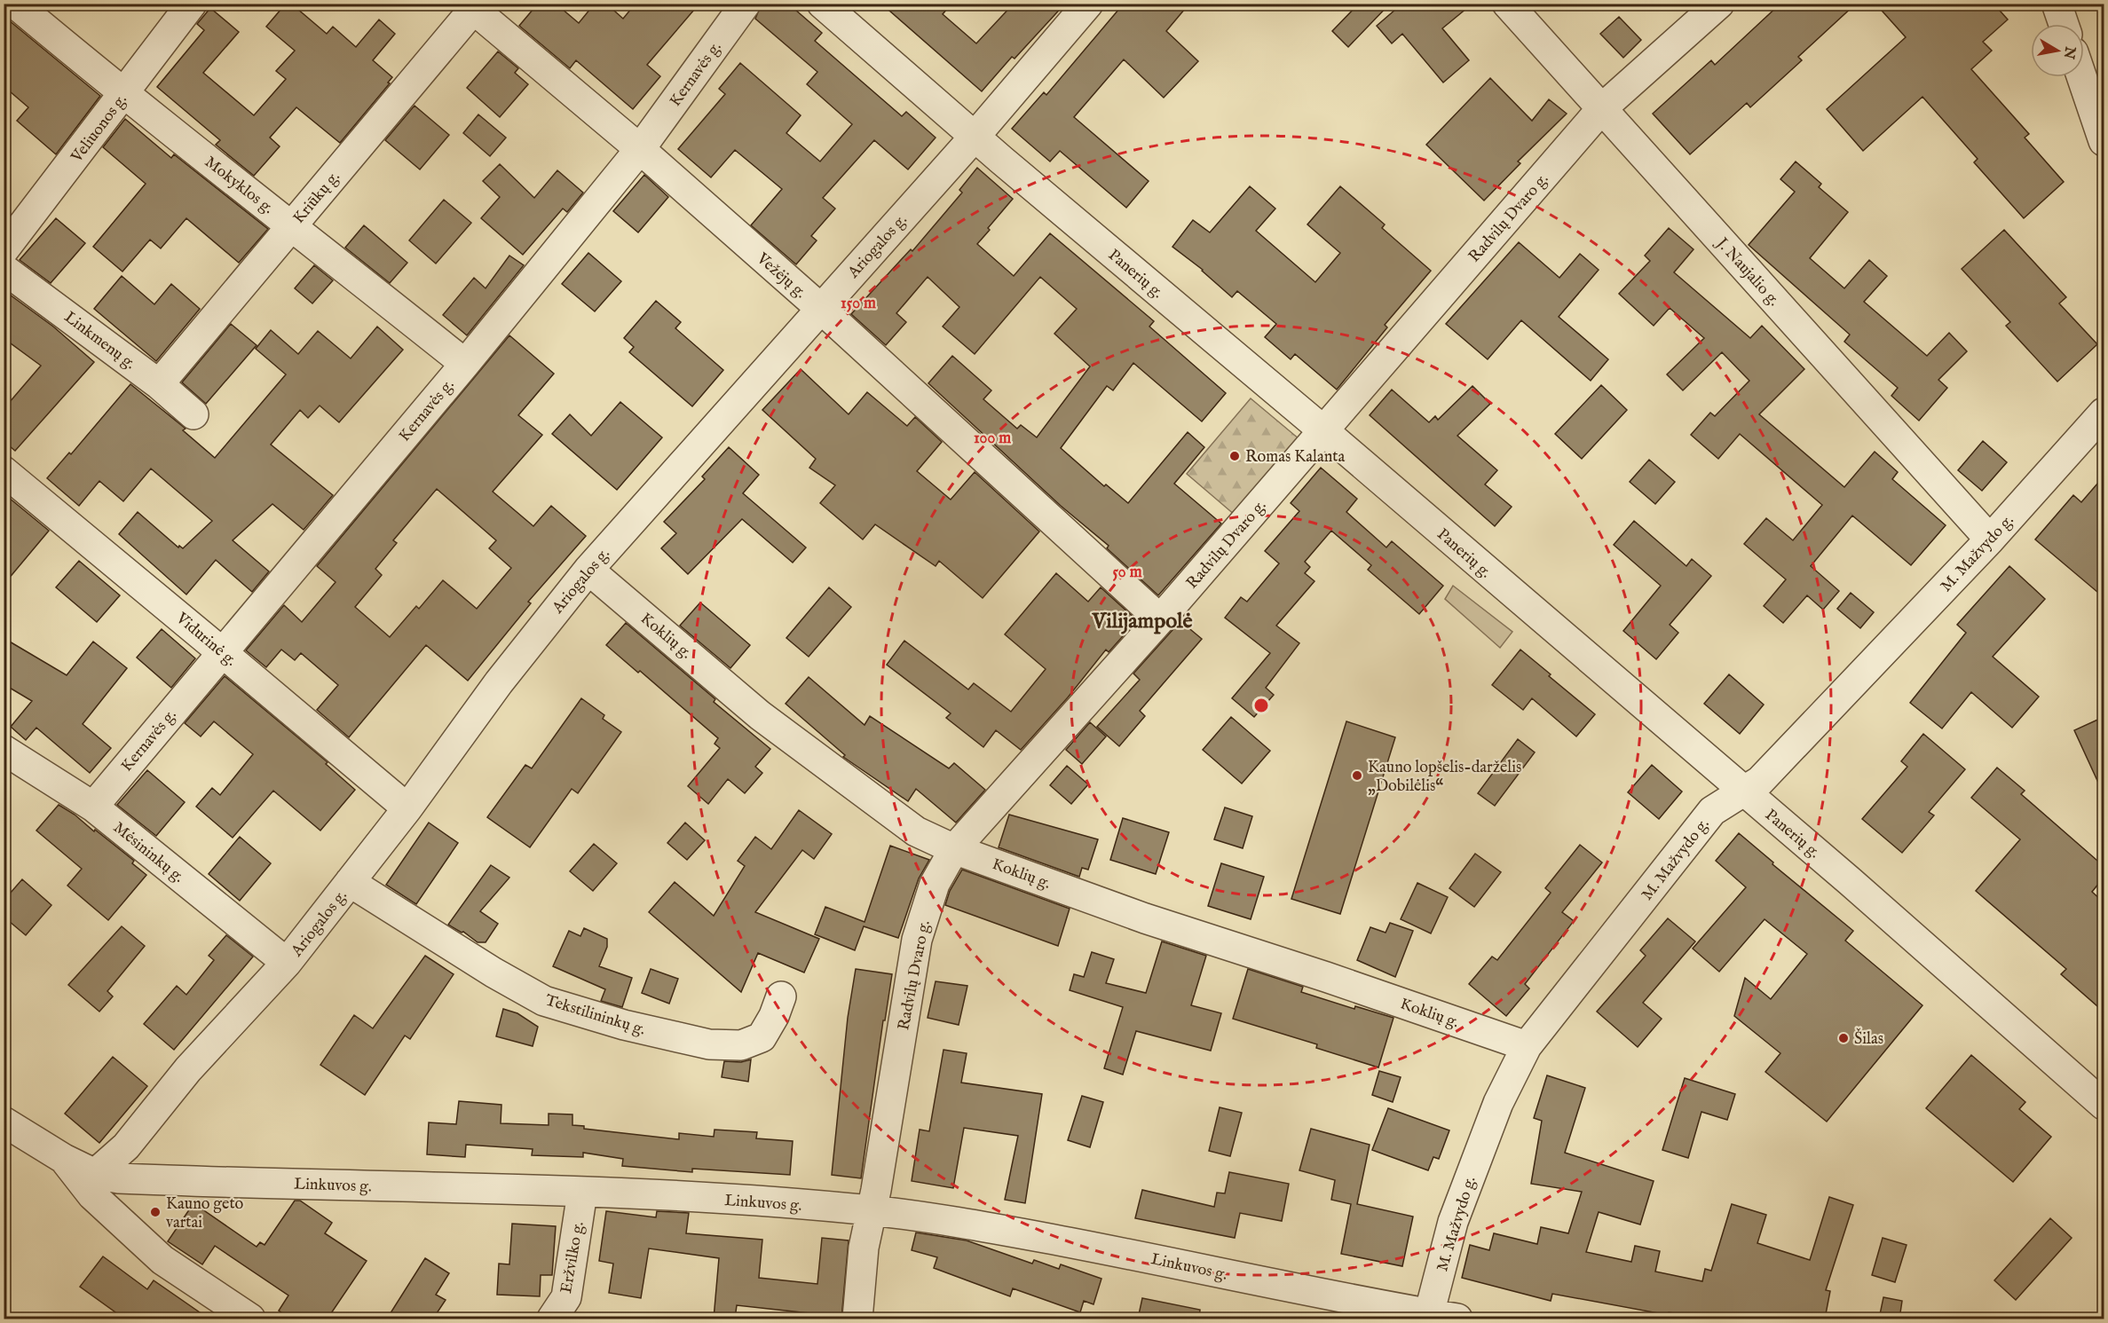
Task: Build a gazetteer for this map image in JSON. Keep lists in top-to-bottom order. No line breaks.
{"streets":{"street":["Kernavės g.","Veliuonos g.","Mokyklos g.","Kriūkų g.","Radvilų Dvaro g.","Ariogalos g.","J. Naujalio g.","Panerių g.","Vežėjų g.","Linkmenų g.","M. Mažvydo g.","Koklių g.","Vidurinė g.","Mėsininkų g.","Tekstilininkų g.","Linkuvos g.","Eržvilko g."]},"crossings":[["Kernavės g.","Mokyklos g."],["Kernavės g.","Vežėjų g."],["Kernavės g.","Vidurinė g."],["Kernavės g.","Mėsininkų g."],["Veliuonos g.","Mokyklos g."],["Mokyklos g.","Kriūkų g."],["Kriūkų g.","Vežėjų g."],["Kriūkų g.","Linkmenų g."],["Radvilų Dvaro g.","J. Naujalio g."],["Radvilų Dvaro g.","Panerių g."],["Radvilų Dvaro g.","Vežėjų g."],["Radvilų Dvaro g.","Koklių g."],["Radvilų Dvaro g.","Linkuvos g."],["Ariogalos g.","Panerių g."],["Ariogalos g.","Vežėjų g."],["Ariogalos g.","Koklių g."],["Ariogalos g.","Vidurinė g."],["Ariogalos g.","Mėsininkų g."],["Ariogalos g.","Tekstilininkų g."],["Ariogalos g.","Linkuvos g."],["J. Naujalio g.","M. Mažvydo g."],["Panerių g.","M. Mažvydo g."],["M. Mažvydo g.","Koklių g."],["M. Mažvydo g.","Linkuvos g."],["Linkuvos g.","Eržvilko g."]],"districts":["Vilijampolė"],"places":["Romas Kalanta","Kauno lopšelis-darželis „Dobilėlis“","Šilas","Kauno geto vartai"],"north":"right","rings":["150 m","100 m","50 m"]}
